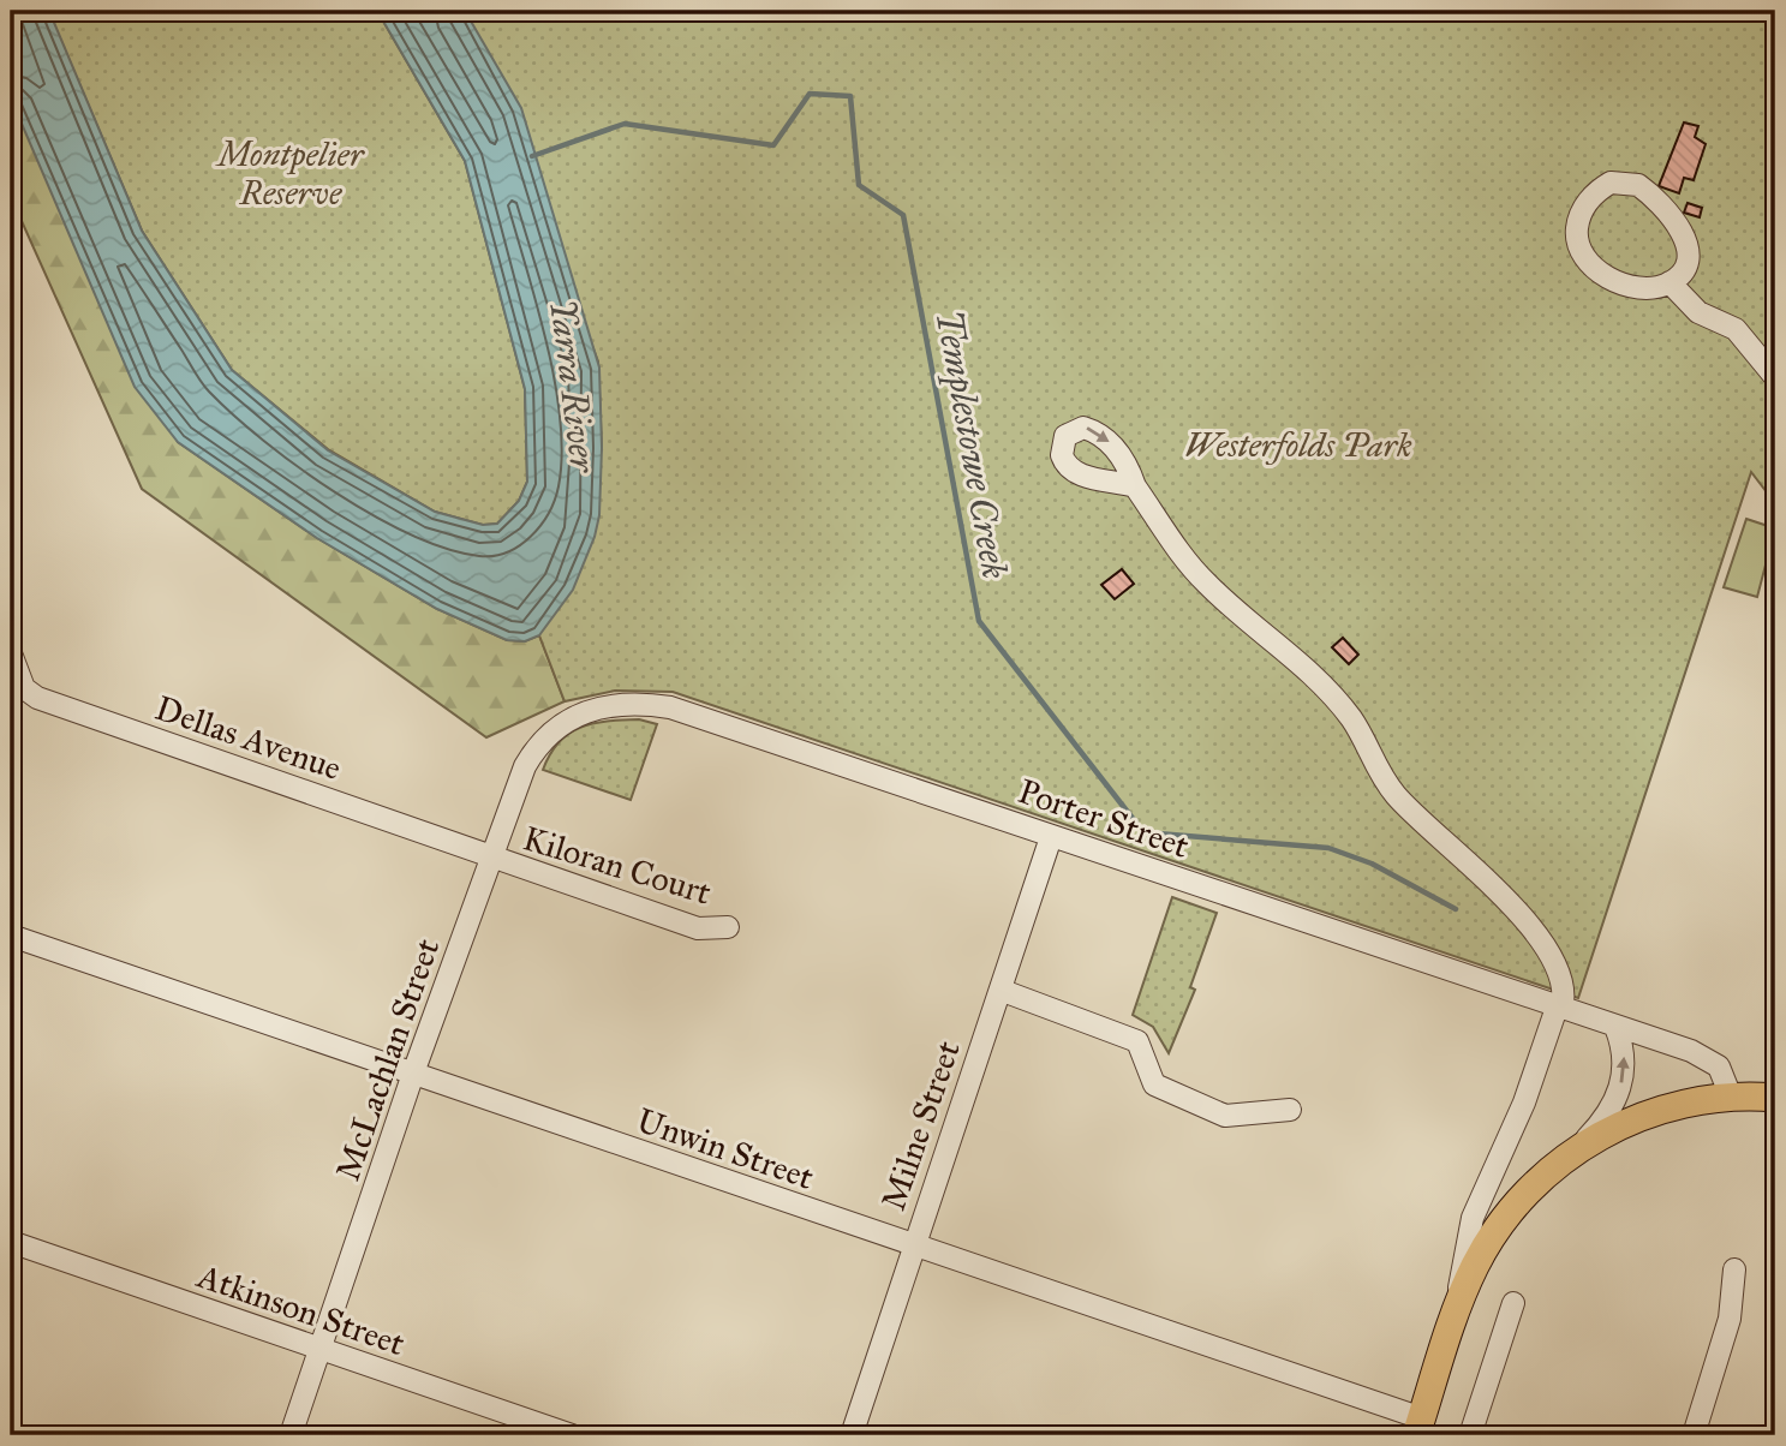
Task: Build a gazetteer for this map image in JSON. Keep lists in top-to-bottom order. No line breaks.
{"streets":{"street":["Dellas Avenue","Porter Street","Kiloran Court","McLachlan Street","Milne Street","Unwin Street","Atkinson Street"]},"crossings":[["Dellas Avenue","Kiloran Court"],["Dellas Avenue","McLachlan Street"],["Porter Street","McLachlan Street"],["Porter Street","Milne Street"],["Kiloran Court","McLachlan Street"],["McLachlan Street","Unwin Street"],["McLachlan Street","Atkinson Street"],["Milne Street","Unwin Street"]],"water":["Yarra River","Templestowe Creek"],"parks":["Montpelier Reserve","Westerfolds Park"]}
